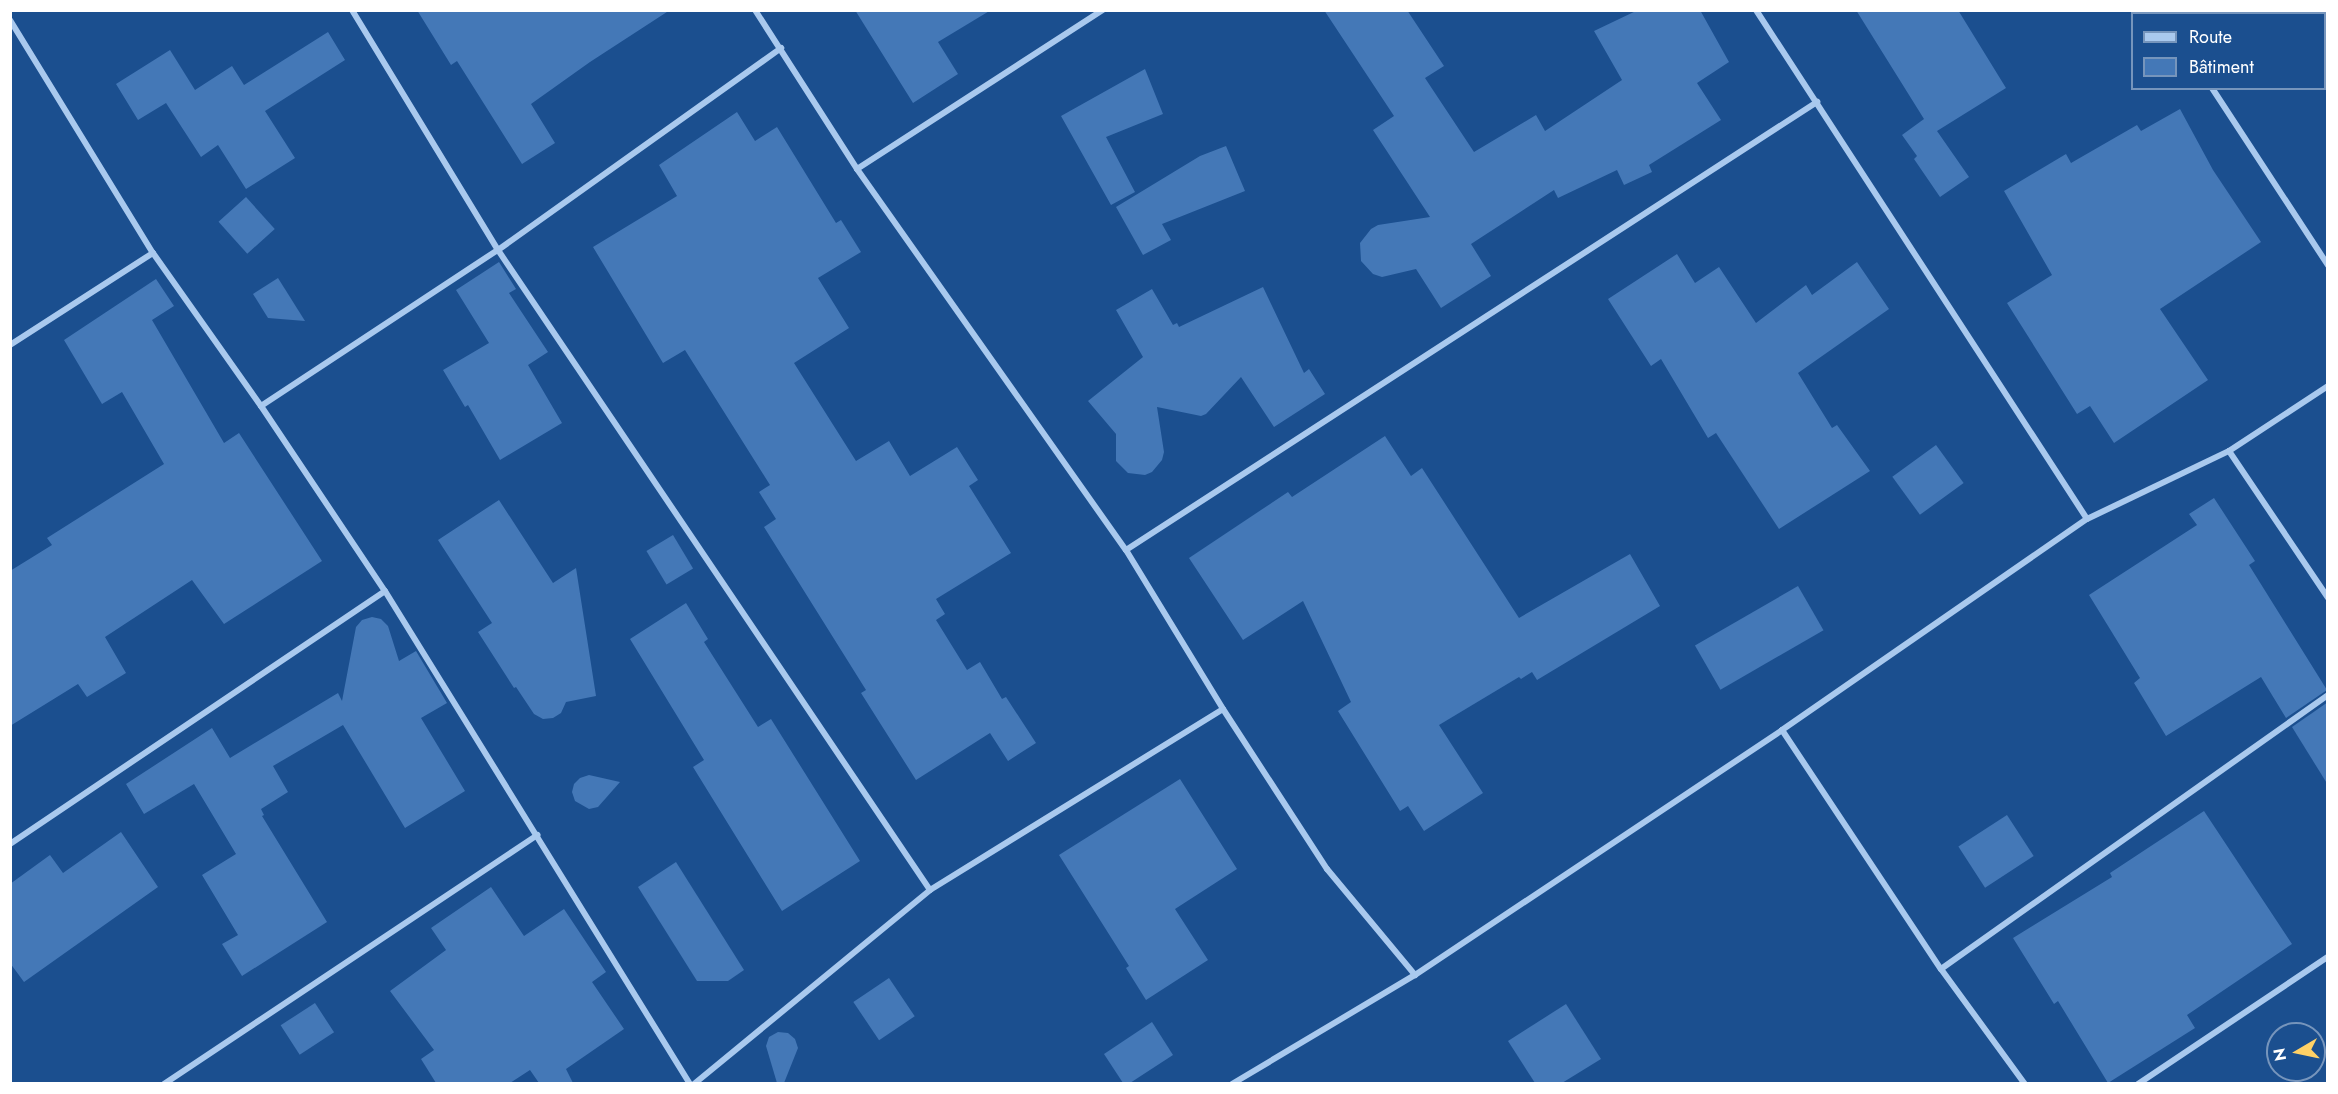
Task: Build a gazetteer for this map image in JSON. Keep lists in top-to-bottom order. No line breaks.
{"legend":["Route","Bâtiment"],"north":"left"}
